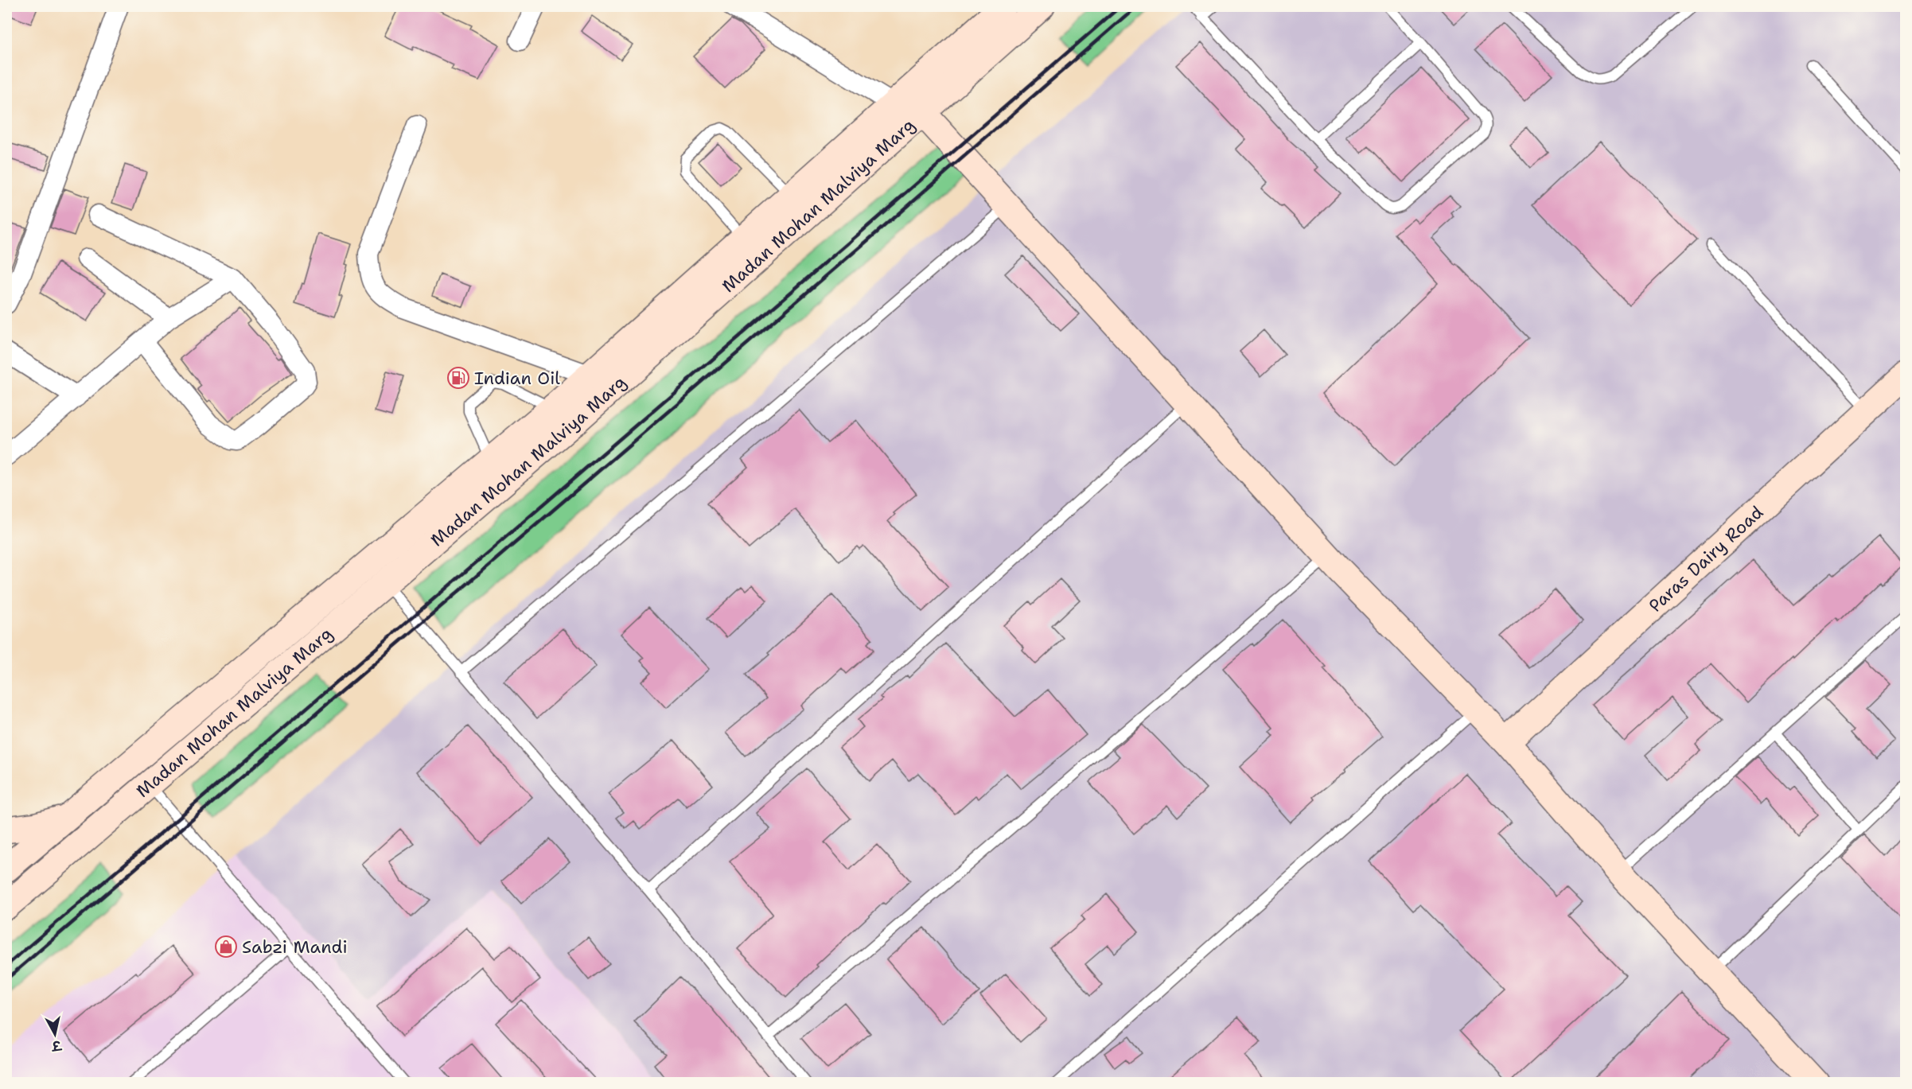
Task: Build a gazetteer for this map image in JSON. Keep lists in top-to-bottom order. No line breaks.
{"streets":{"main road":["Madan Mohan Malviya Marg","Paras Dairy Road"]},"places":{"fuel station":["Indian Oil"],"shop":["Sabzi Mandi"]},"north":"bottom"}
